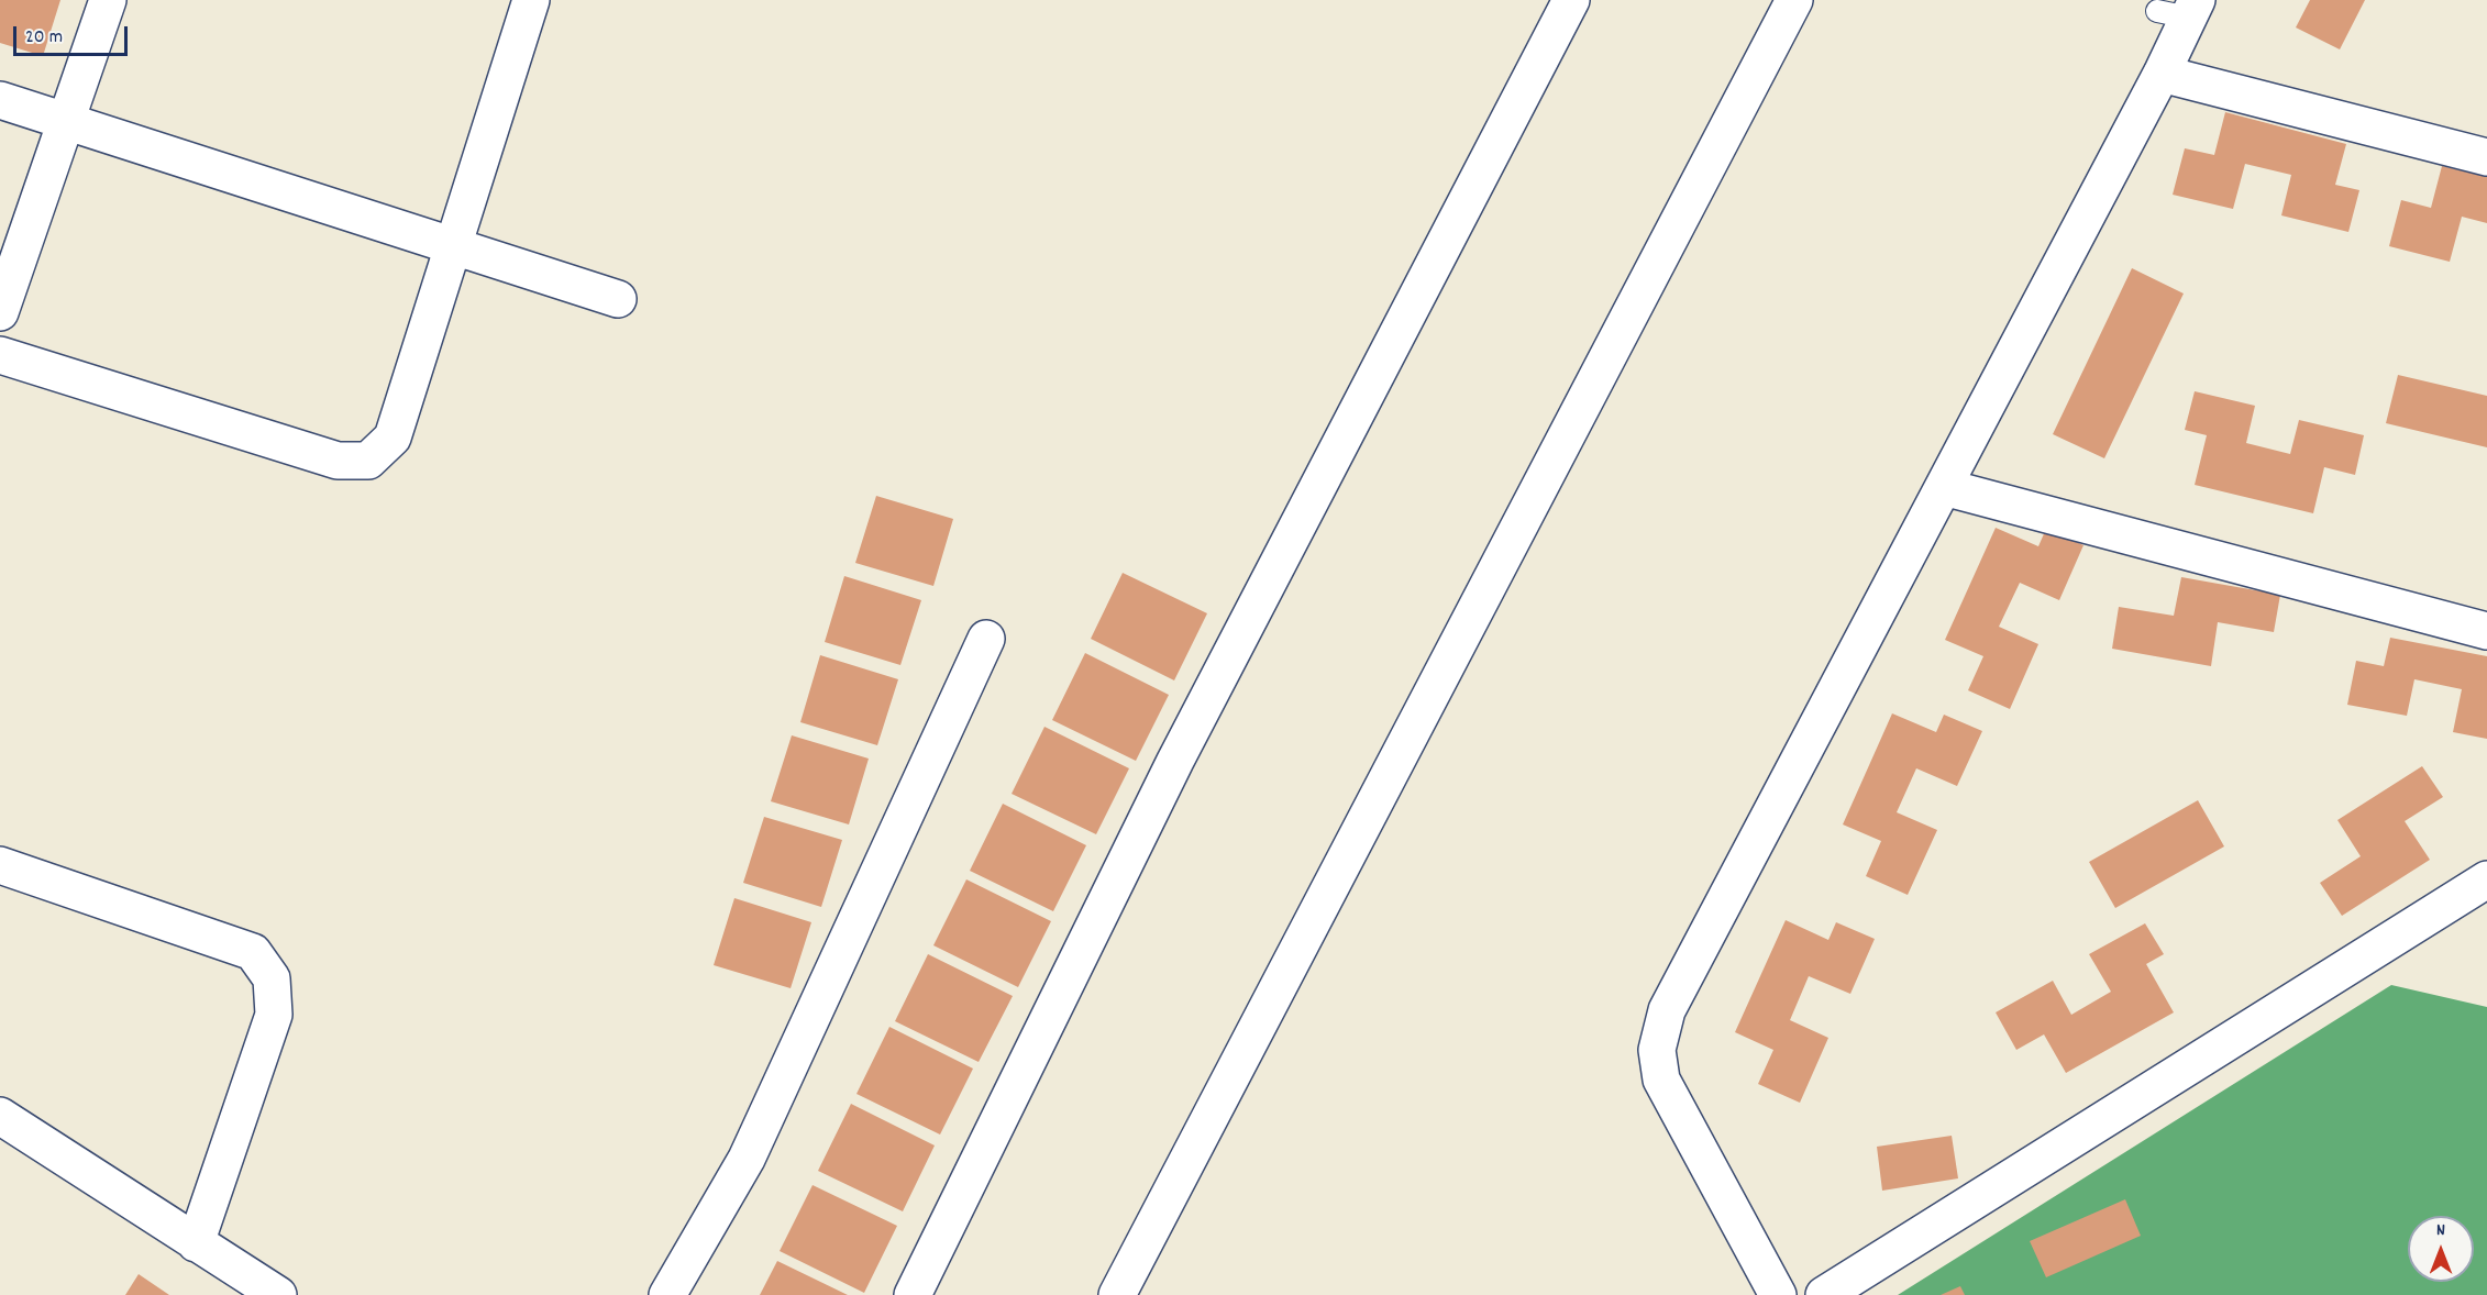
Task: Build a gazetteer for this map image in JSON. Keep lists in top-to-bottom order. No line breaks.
{"scale_bar":"20 m","north":"top"}
